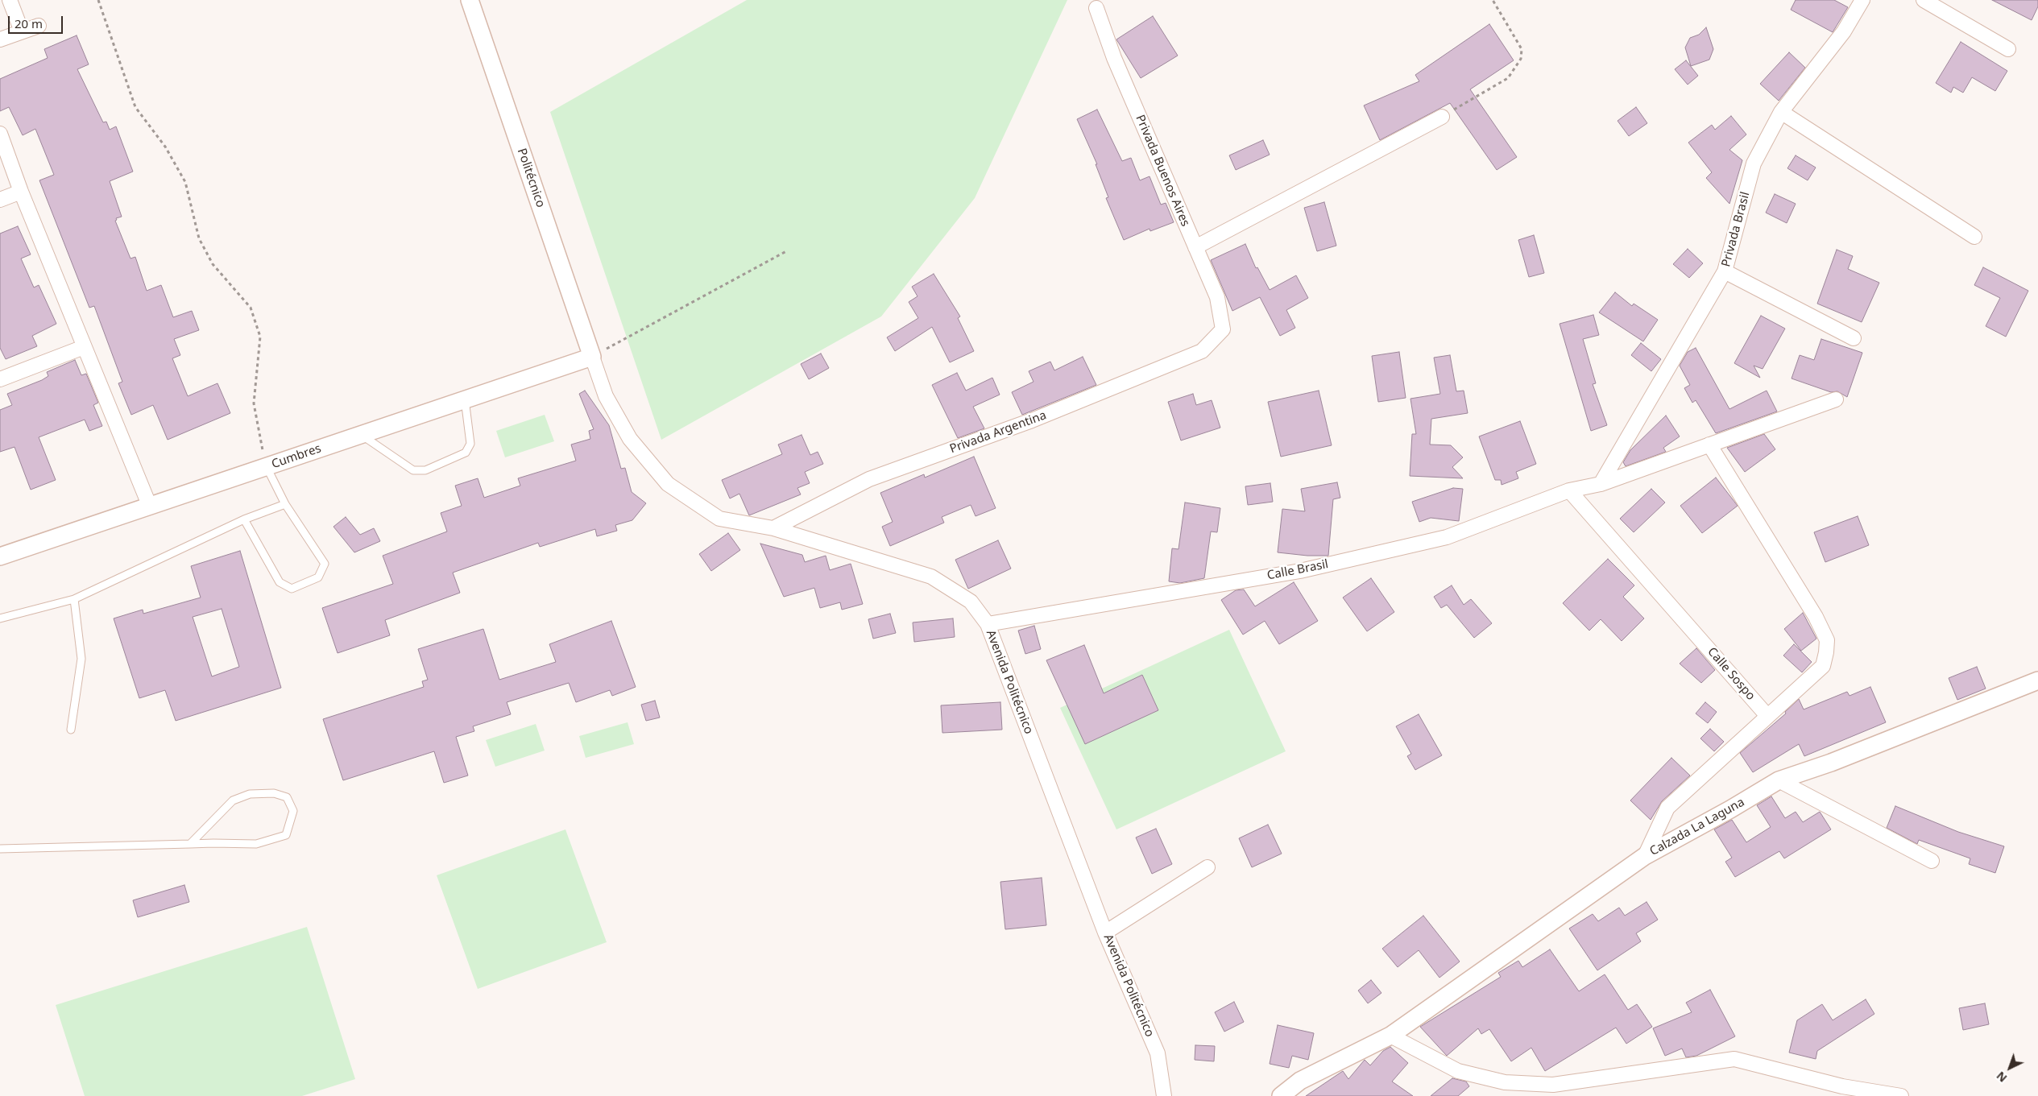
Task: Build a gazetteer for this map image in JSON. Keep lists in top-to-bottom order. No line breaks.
{"streets":{"street":["Privada Buenos Aires","Politécnico","Privada Brasil","Privada Argentina","Cumbres","Calle Brasil","Calle Sospo","Avenida Politécnico","Calzada La Laguna"]},"crossings":[["Privada Buenos Aires","Privada Argentina"],["Politécnico","Cumbres"],["Politécnico","Avenida Politécnico"],["Privada Brasil","Calle Brasil"],["Privada Argentina","Avenida Politécnico"],["Cumbres","Avenida Politécnico"],["Calle Brasil","Calle Sospo"],["Calle Brasil","Avenida Politécnico"]],"scale_bar":"20 m","north":"bottom left"}
